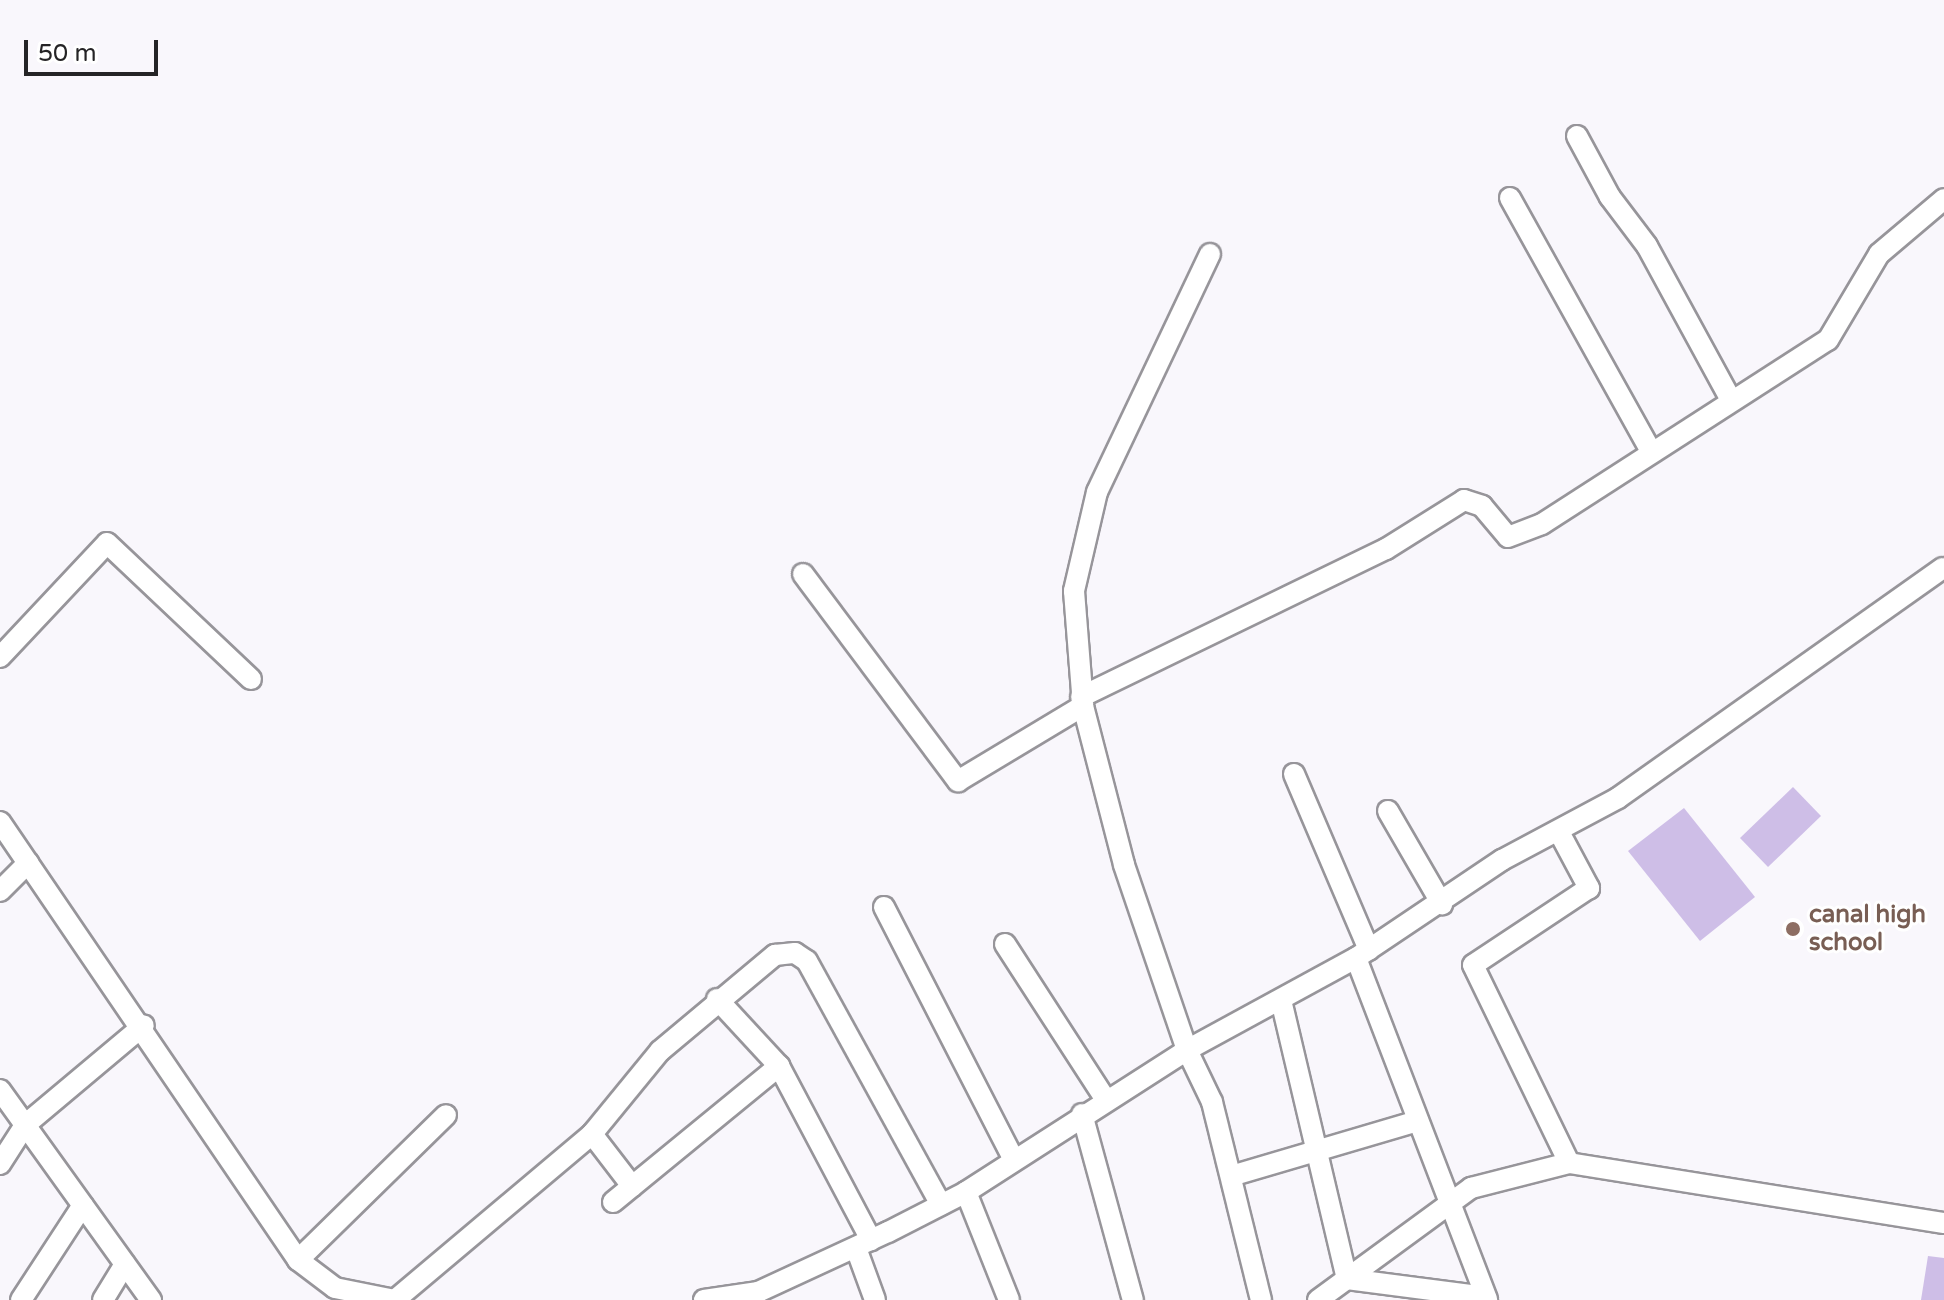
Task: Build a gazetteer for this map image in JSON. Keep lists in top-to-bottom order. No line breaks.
{"places":["canal high school"],"scale_bar":"50 m"}
